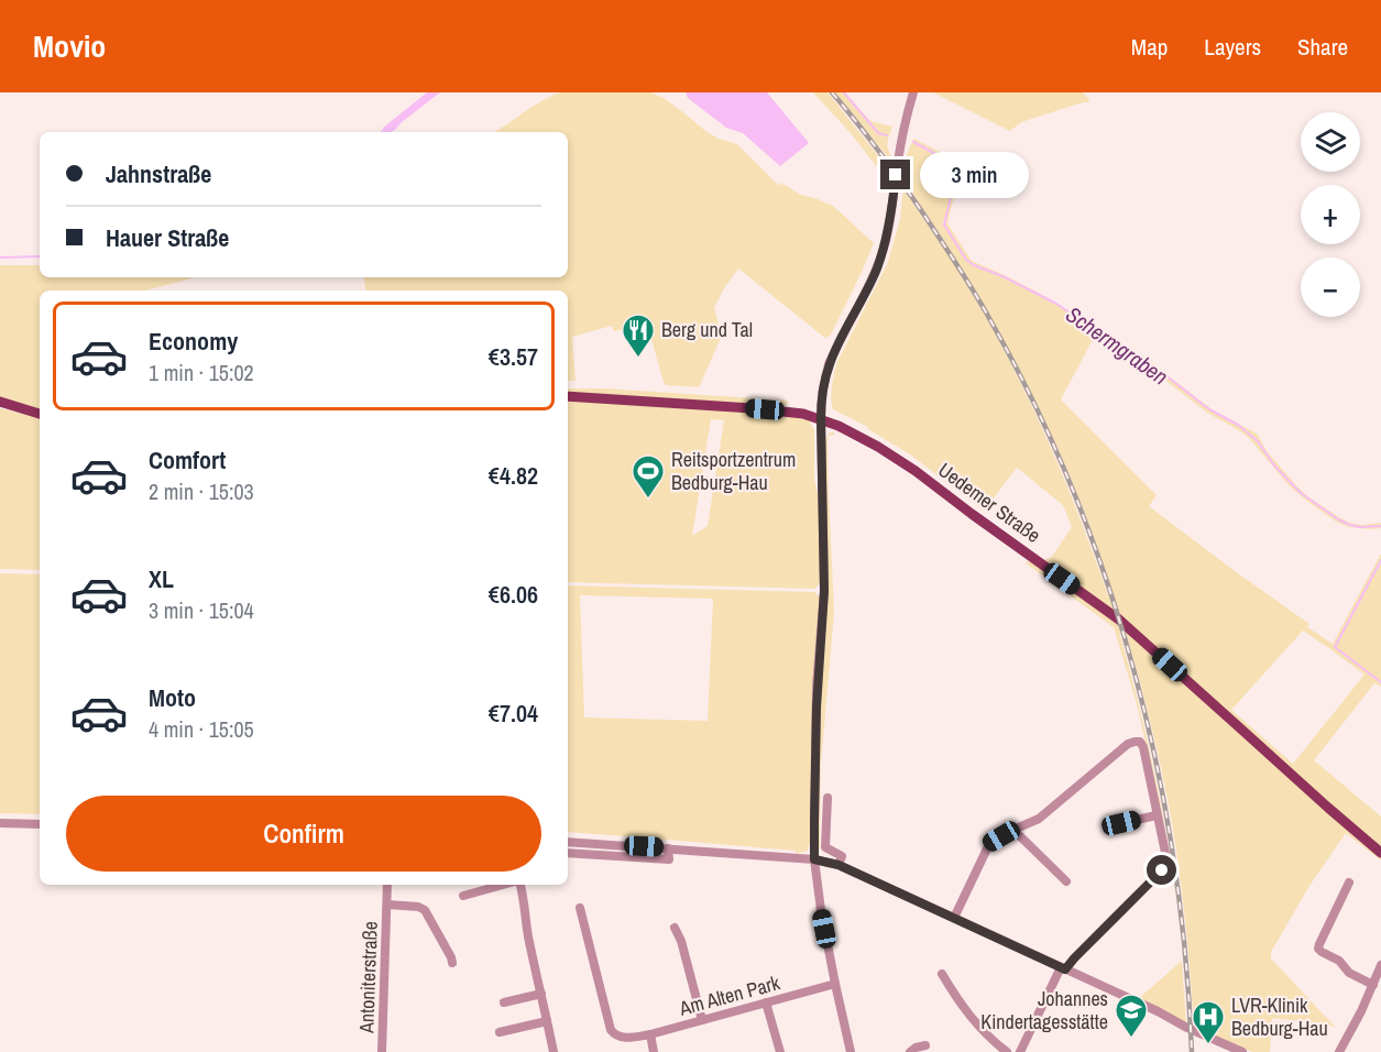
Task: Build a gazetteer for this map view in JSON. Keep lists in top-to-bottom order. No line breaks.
{"streets":{"main road":["Uedemer Straße"],"street":["Antoniterstraße","Am Alten Park"]},"water":["Schermgraben"],"places":{"restaurant":["Berg und Tal"],"sports":["Reitsportzentrum Bedburg-Hau"],"school or university":["Johannes Kindertagesstätte"],"hospital":["LVR-Klinik Bedburg-Hau"]},"page":{"header":"Movio","nav":["Map","Layers","Share"],"map_buttons":["+","−"],"banner":["Jahnstraße","Hauer Straße"],"bubble":"3 min","list":[{"name":"Economy","note":"1 min · 15:02","value":"€3.57"},{"name":"Comfort","note":"2 min · 15:03","value":"€4.82"},{"name":"XL","note":"3 min · 15:04","value":"€6.06"},{"name":"Moto","note":"4 min · 15:05","value":"€7.04"}],"buttons":"Confirm"}}
